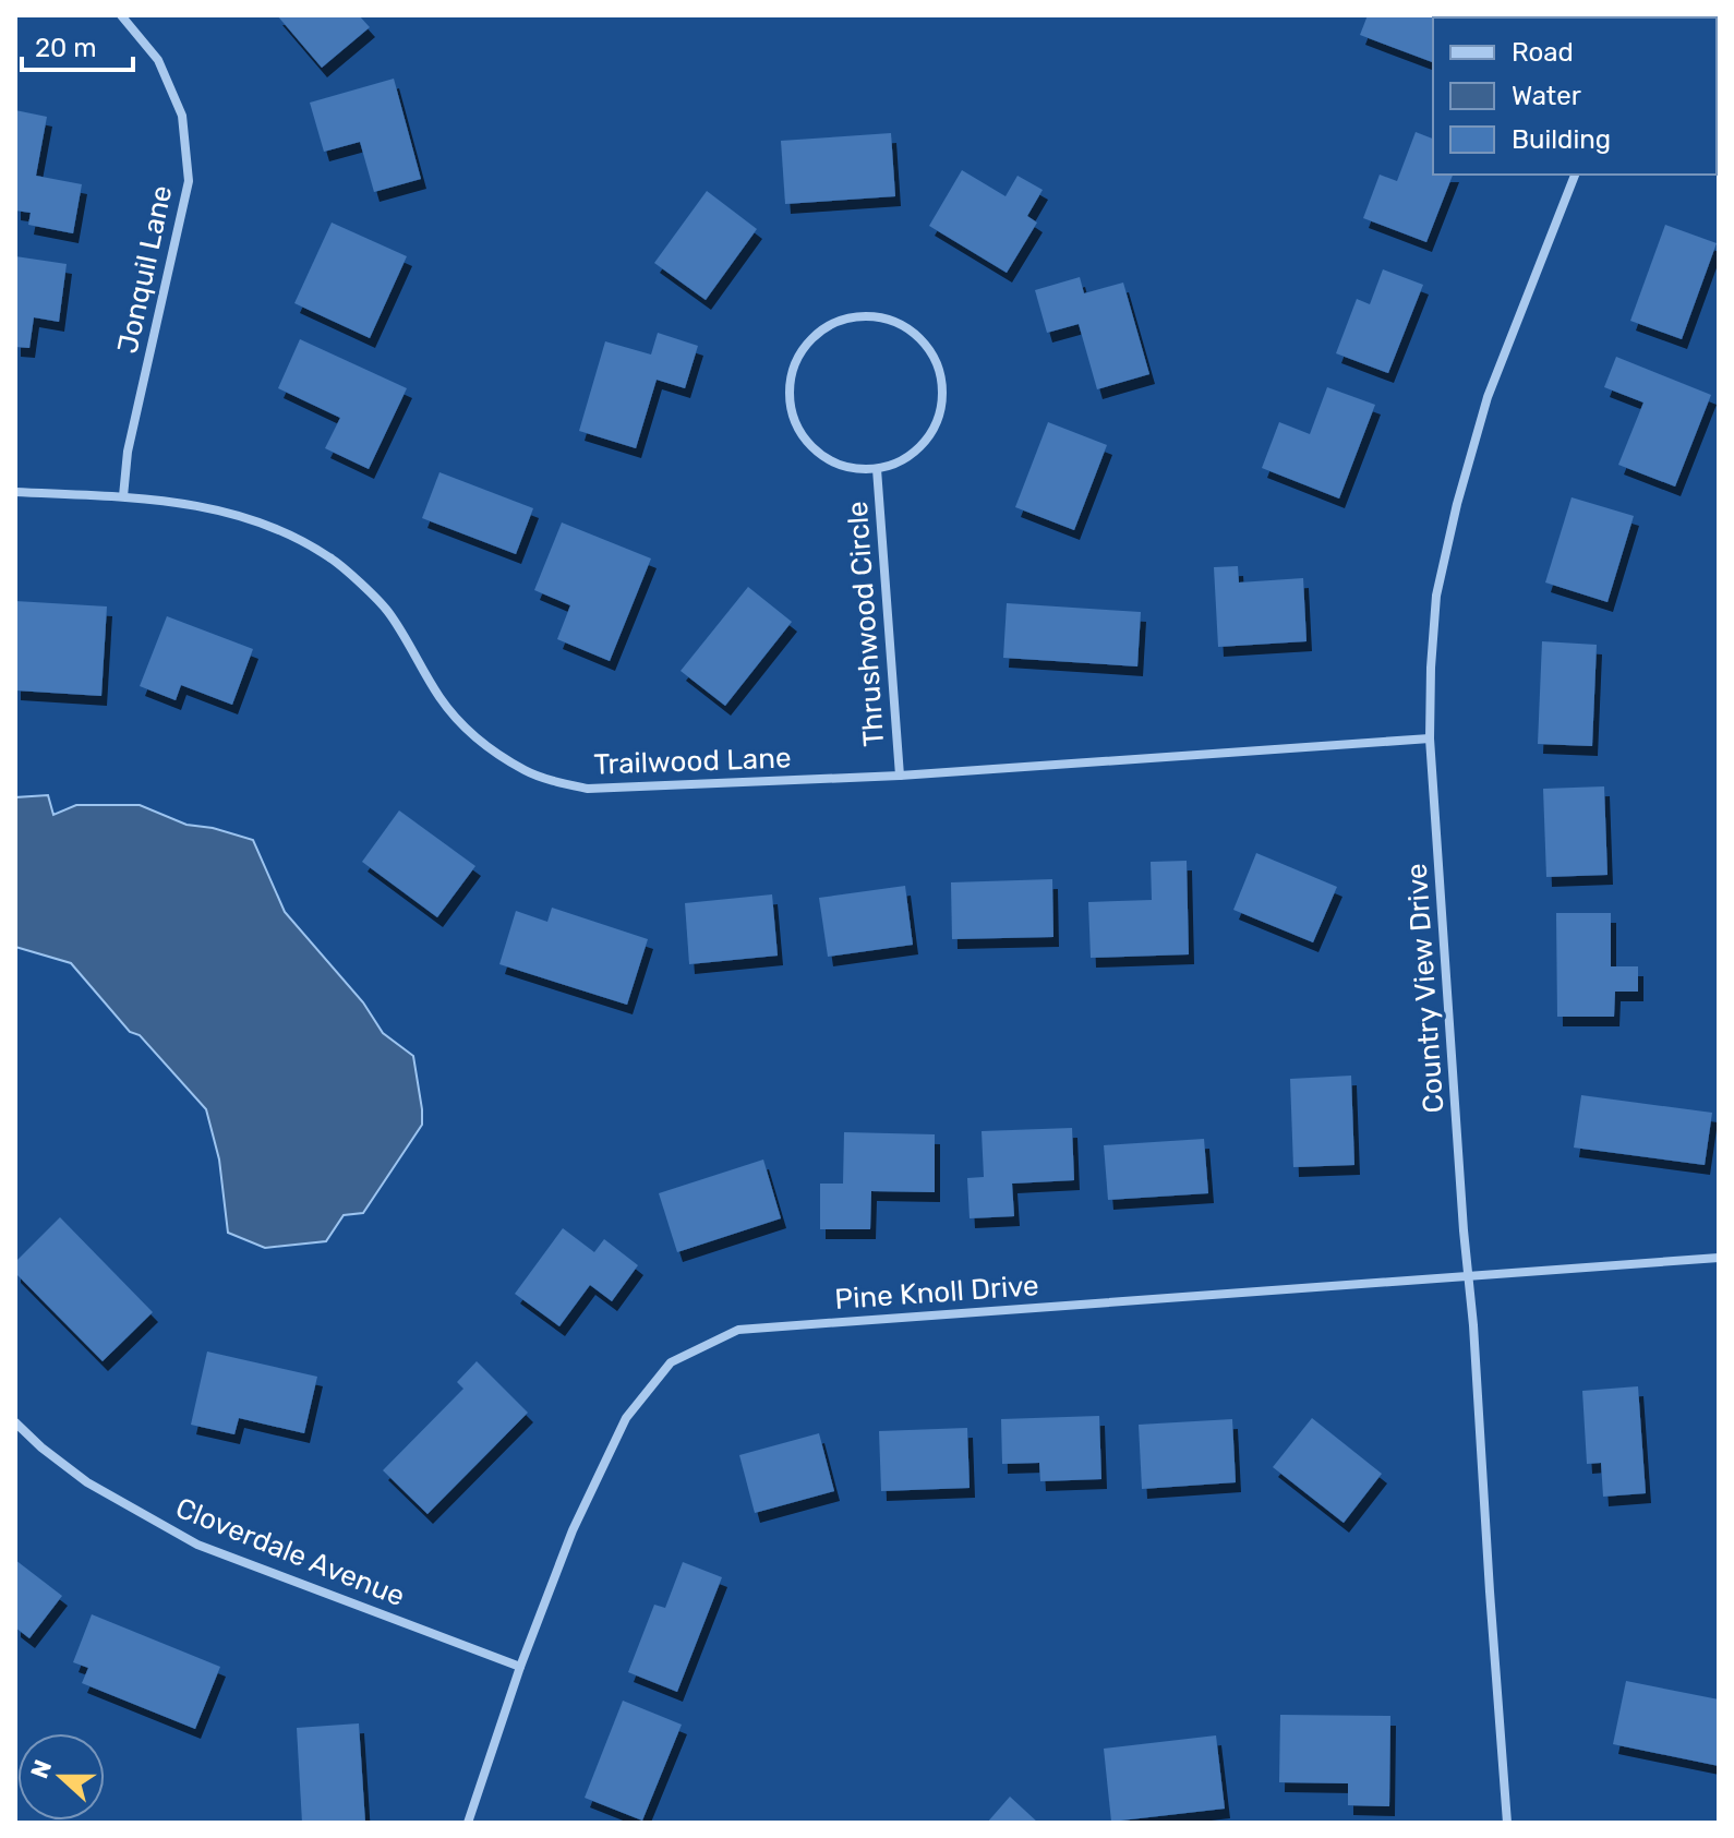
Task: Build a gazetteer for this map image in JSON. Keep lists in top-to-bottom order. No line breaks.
{"streets":{"street":["Jonquil Lane","Thrushwood Circle","Trailwood Lane","Country View Drive","Pine Knoll Drive","Cloverdale Avenue"]},"crossings":[["Jonquil Lane","Trailwood Lane"],["Thrushwood Circle","Trailwood Lane"],["Trailwood Lane","Country View Drive"],["Country View Drive","Pine Knoll Drive"],["Pine Knoll Drive","Cloverdale Avenue"]],"legend":["Road","Water","Building"],"scale_bar":"20 m","north":"left"}
